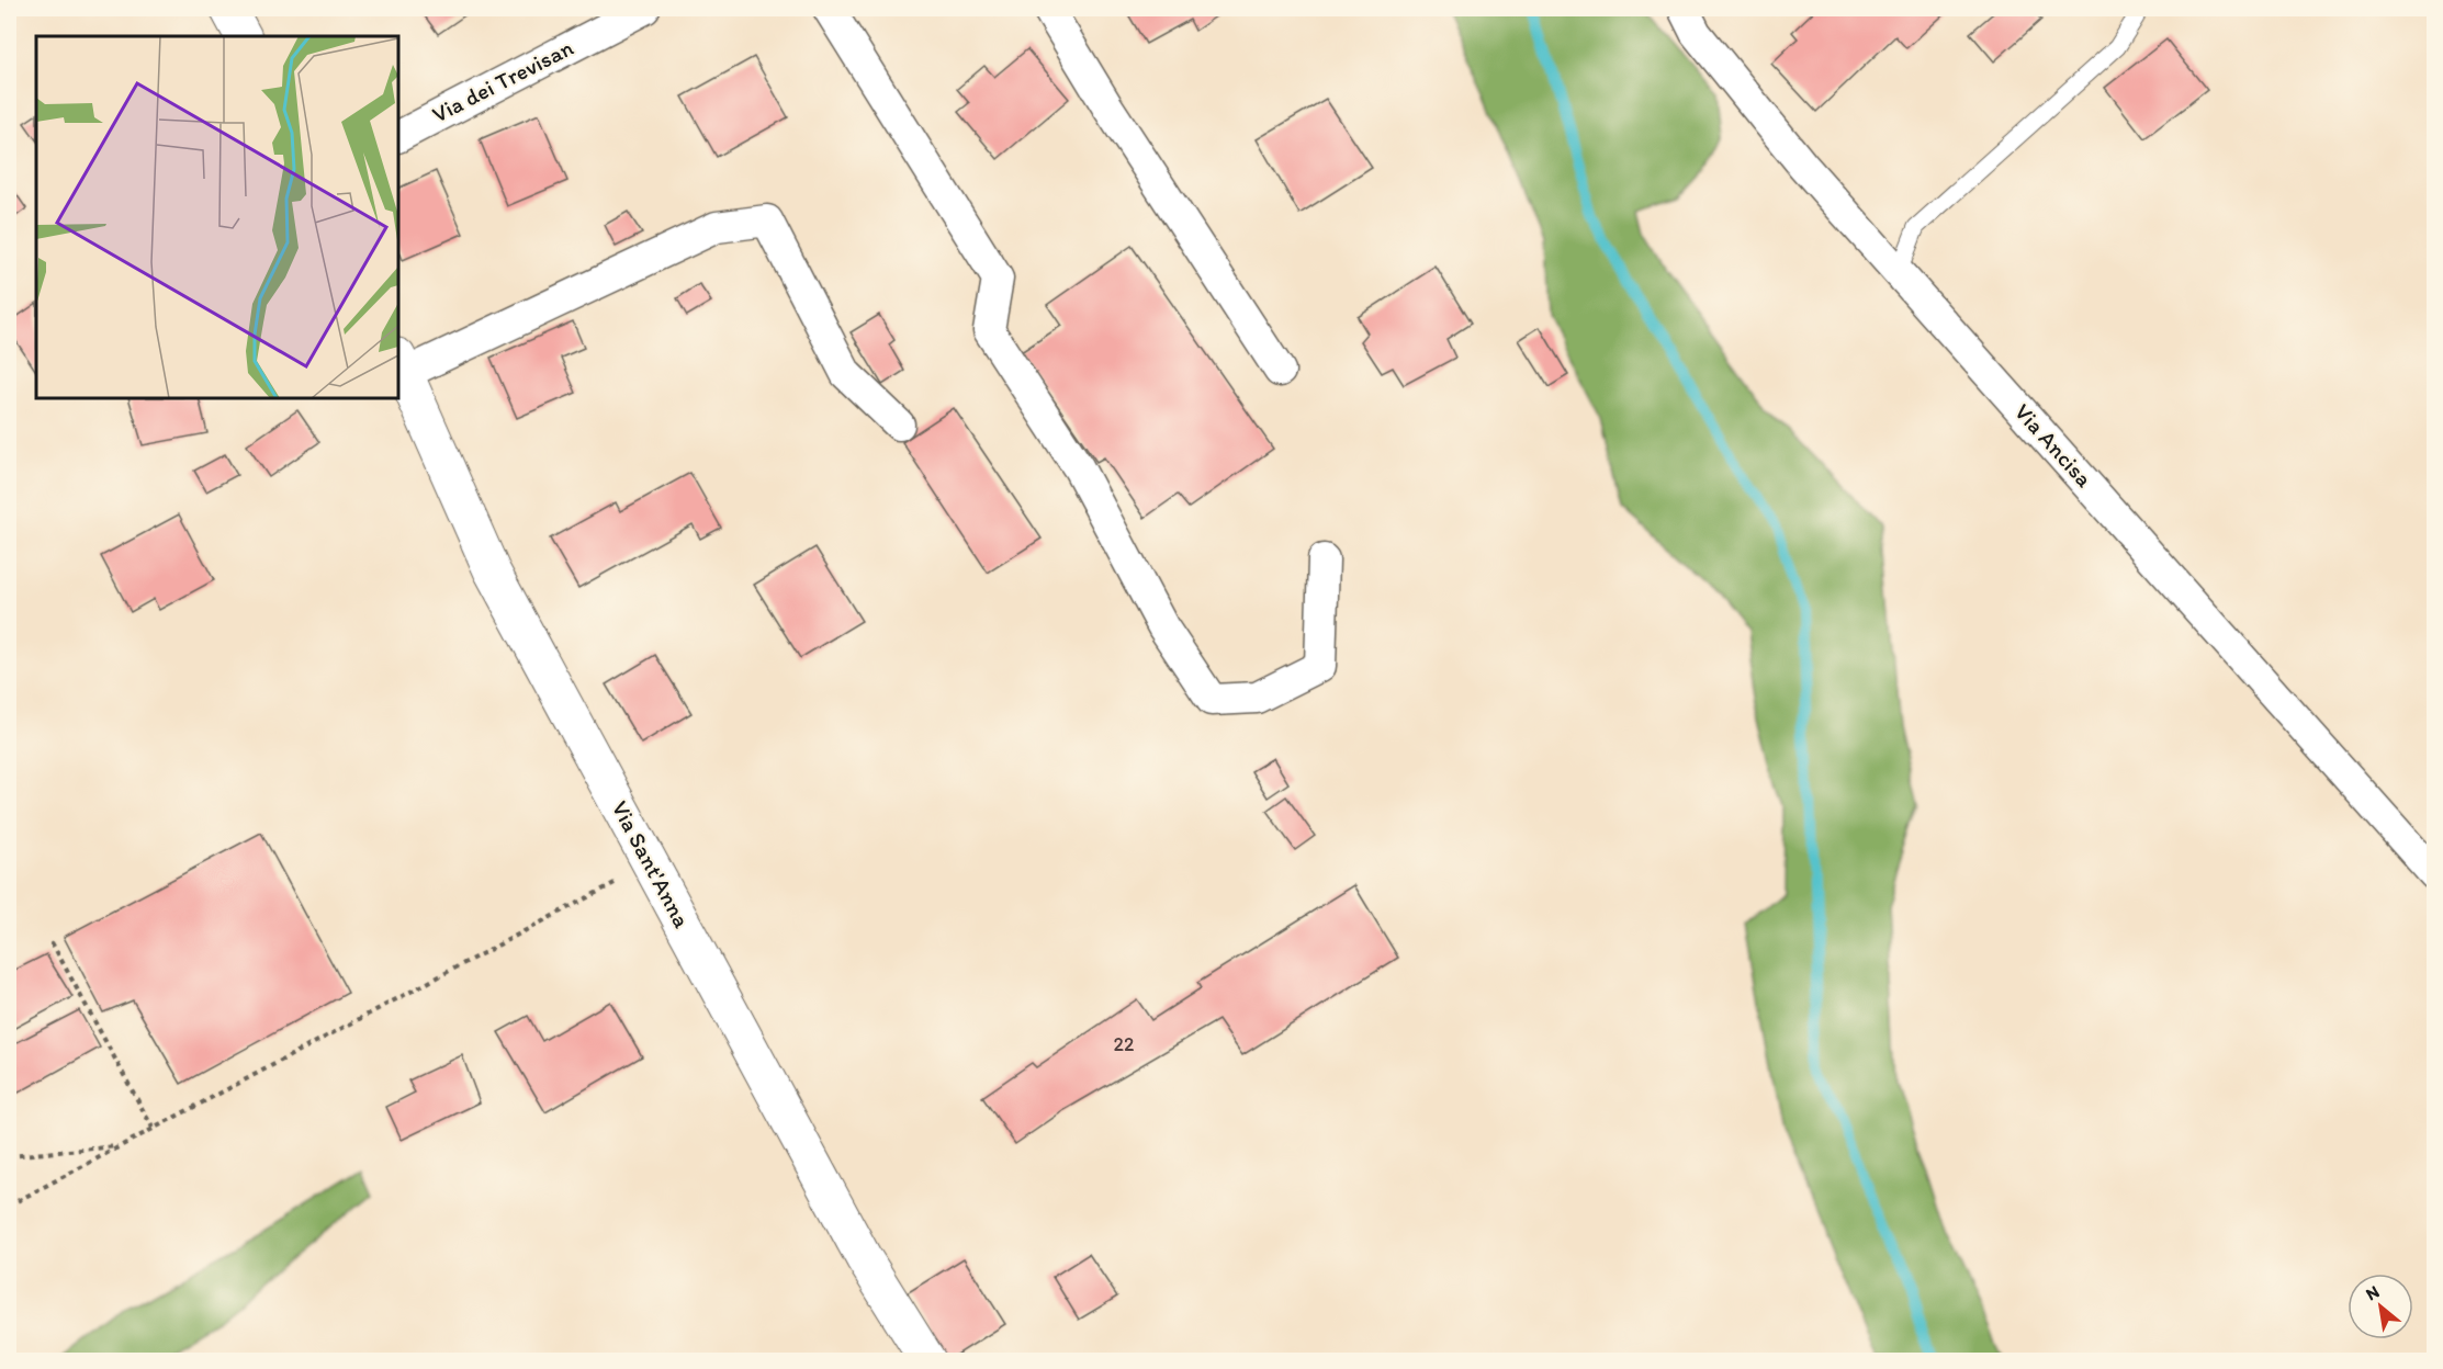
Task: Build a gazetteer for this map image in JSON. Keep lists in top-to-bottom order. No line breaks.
{"streets":{"main road":["Via Sant'Anna"],"street":["Via dei Trevisan","Via Ancisa"]},"house_numbers":["22"],"north":"top left"}
